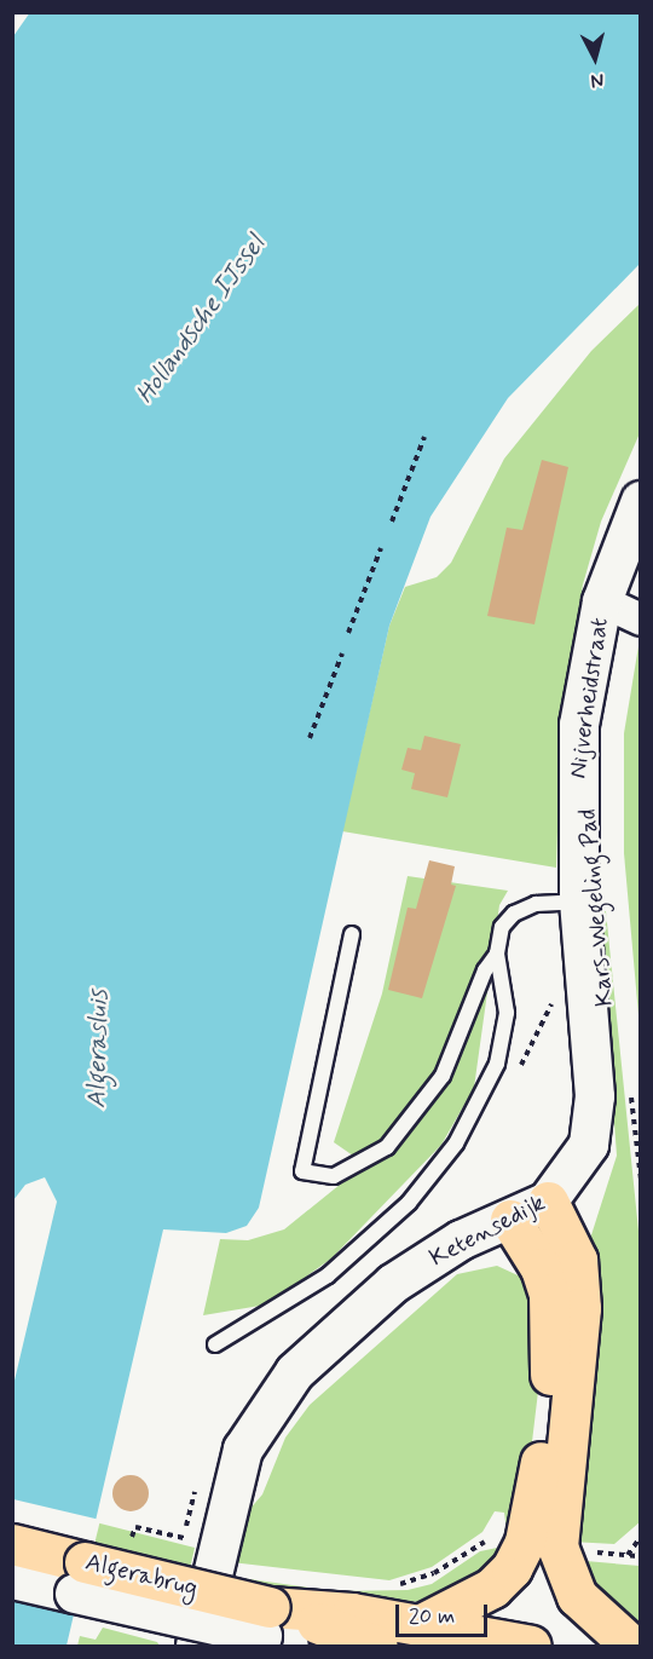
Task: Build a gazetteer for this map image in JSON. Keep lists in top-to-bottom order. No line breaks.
{"streets":{"main road":["Algerabrug"],"street":["Nijverheidstraat","Ketensedijk"]},"crossings":[["Nijverheidstraat","Ketensedijk"]],"water":["Hollandsche IJssel","Algerasluis"],"scale_bar":"20 m","north":"bottom"}
